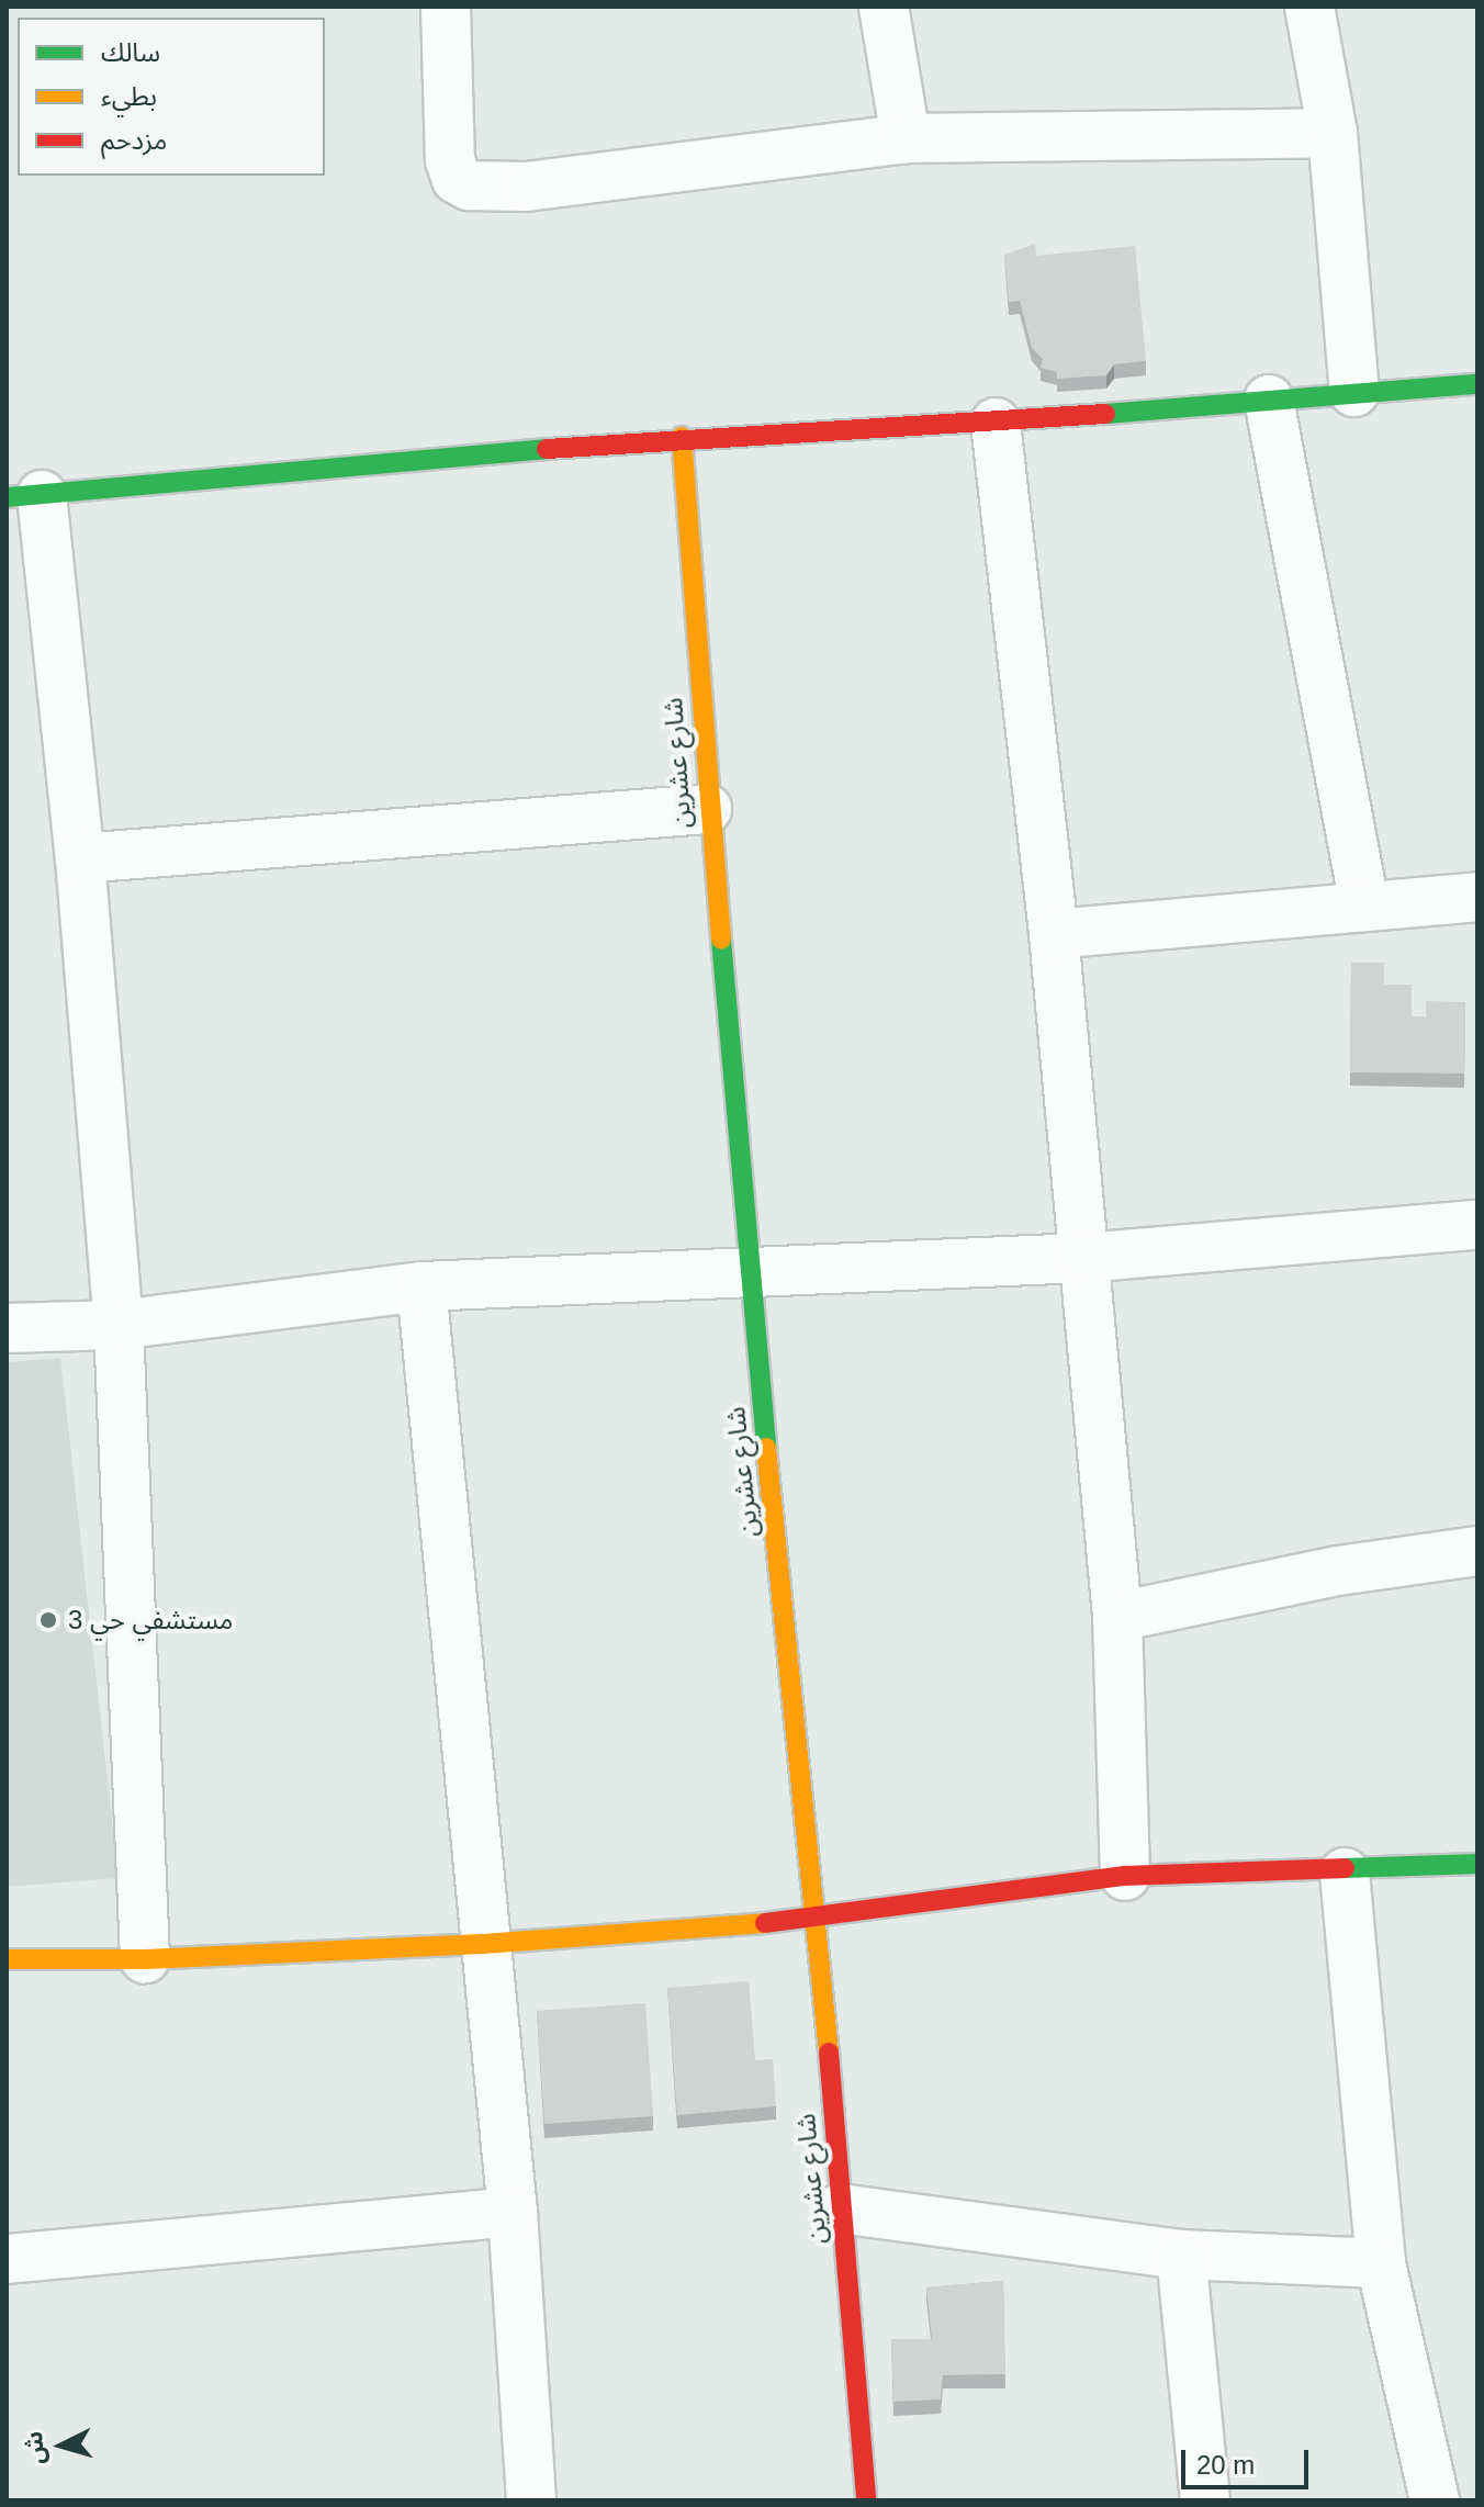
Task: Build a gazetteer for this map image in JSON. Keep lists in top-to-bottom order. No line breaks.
{"streets":{"street":["شارع عشرين"]},"places":["مستشفي حي 3"],"legend":["سالك","بطيء","مزدحم"],"scale_bar":"20 m","north":"left"}
